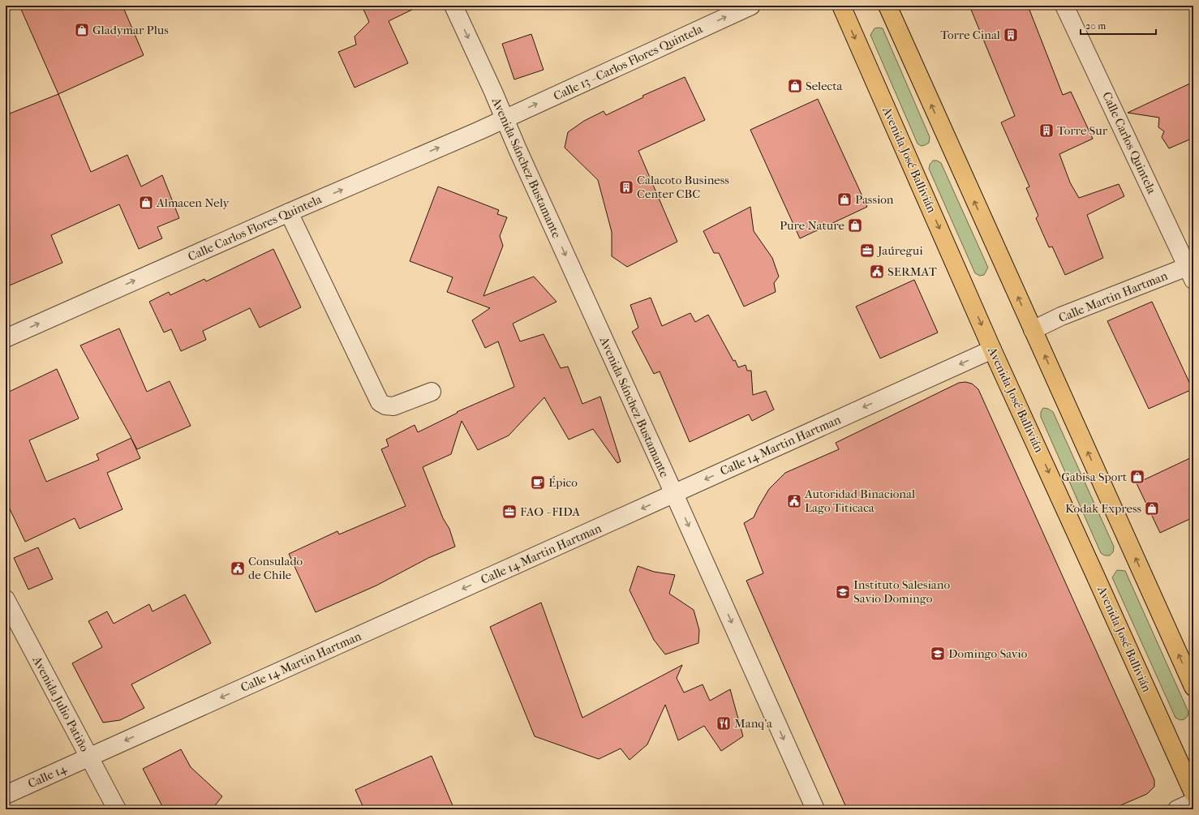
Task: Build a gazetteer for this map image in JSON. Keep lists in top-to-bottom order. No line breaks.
{"streets":{"main road":["Avenida José Ballivián"],"street":["Calle 13 - Carlos Flores Quintela","Calle Carlos Quintela","Avenida Sánchez Bustamante","Calle Carlos Flores Quintela","Calle Martin Hartman","Calle 14 Martin Hartman","Avenida Julio Patiño","Calle 14"]},"crossings":[["Calle 13 - Carlos Flores Quintela","Avenida Sánchez Bustamante"],["Calle 13 - Carlos Flores Quintela","Calle Carlos Flores Quintela"],["Calle Carlos Quintela","Calle Martin Hartman"],["Avenida José Ballivián","Calle 14 Martin Hartman"],["Avenida Sánchez Bustamante","Calle Carlos Flores Quintela"],["Avenida Sánchez Bustamante","Calle 14 Martin Hartman"],["Calle 14 Martin Hartman","Avenida Julio Patiño"],["Calle 14 Martin Hartman","Calle 14"],["Avenida Julio Patiño","Calle 14"]],"one_way":["Calle 13 - Carlos Flores Quintela","Avenida Sánchez Bustamante","Calle Carlos Flores Quintela","Calle 14 Martin Hartman"],"places":{"shop":["Gladymar Plus","Selecta","Passion","Almacen Nely","Pure Nature","Gabisa Sport","Kodak Express"],"building":["Torre Cinal","Torre Sur","Calacoto Business Center CBC"],"office":["Jaúregui","FAO - FIDA"],"public building":["SERMAT","Autoridad Binacional Lago Titicaca","Consulado de Chile"],"cafe":["Épico"],"school or university":["Instituto Salesiano Savio Domingo","Domingo Savio"],"restaurant":["Manq'a"]},"scale_bar":"20 m"}
